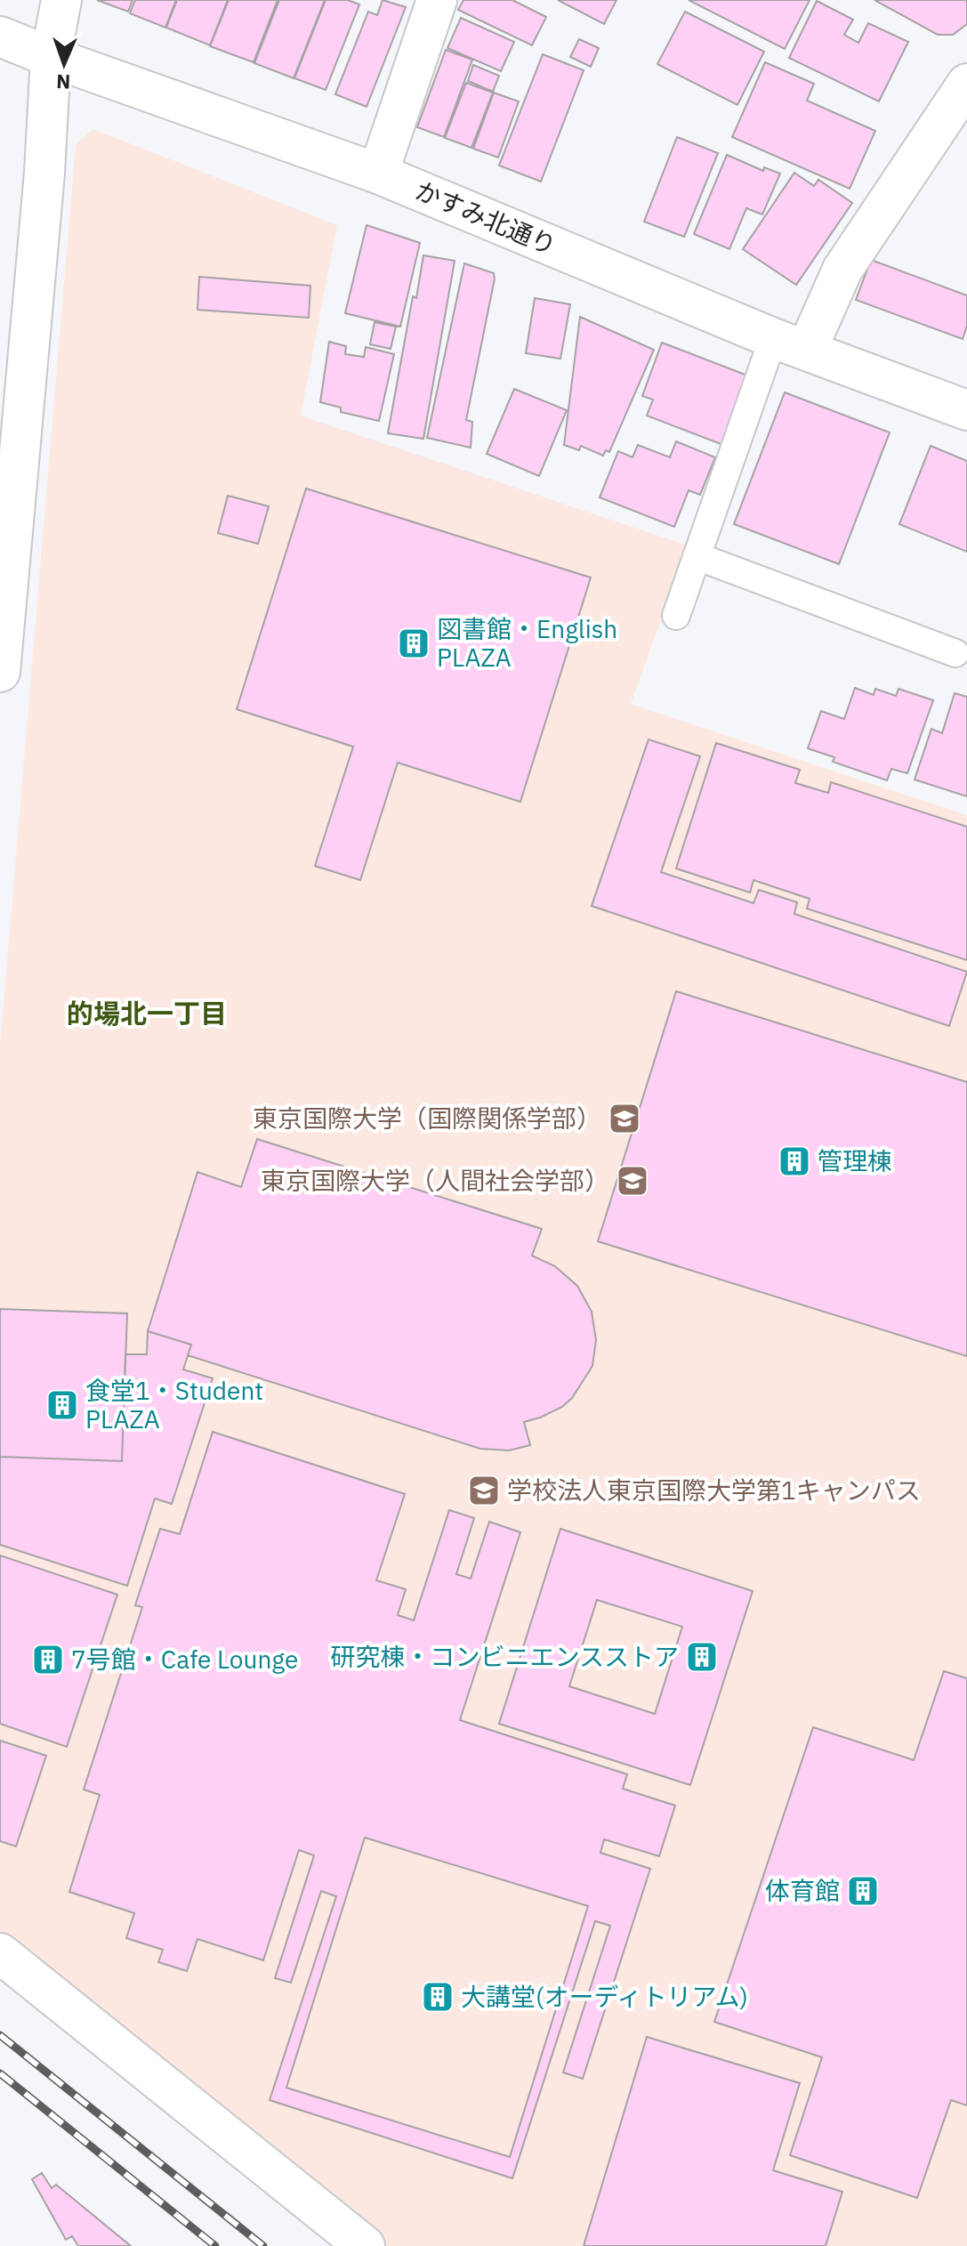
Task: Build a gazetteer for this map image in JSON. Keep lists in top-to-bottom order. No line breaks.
{"streets":{"street":["かすみ北通り"]},"districts":["的場北一丁目"],"places":{"building":["図書館・English PLAZA","管理棟","食堂1・Student PLAZA","研究棟・コンビニエンスストア","7号館・Cafe Lounge","体育館","大講堂(オーディトリアム)"],"school or university":["東京国際大学（国際関係学部）","東京国際大学（人間社会学部）","学校法人東京国際大学第1キャンパス"]},"north":"bottom"}
